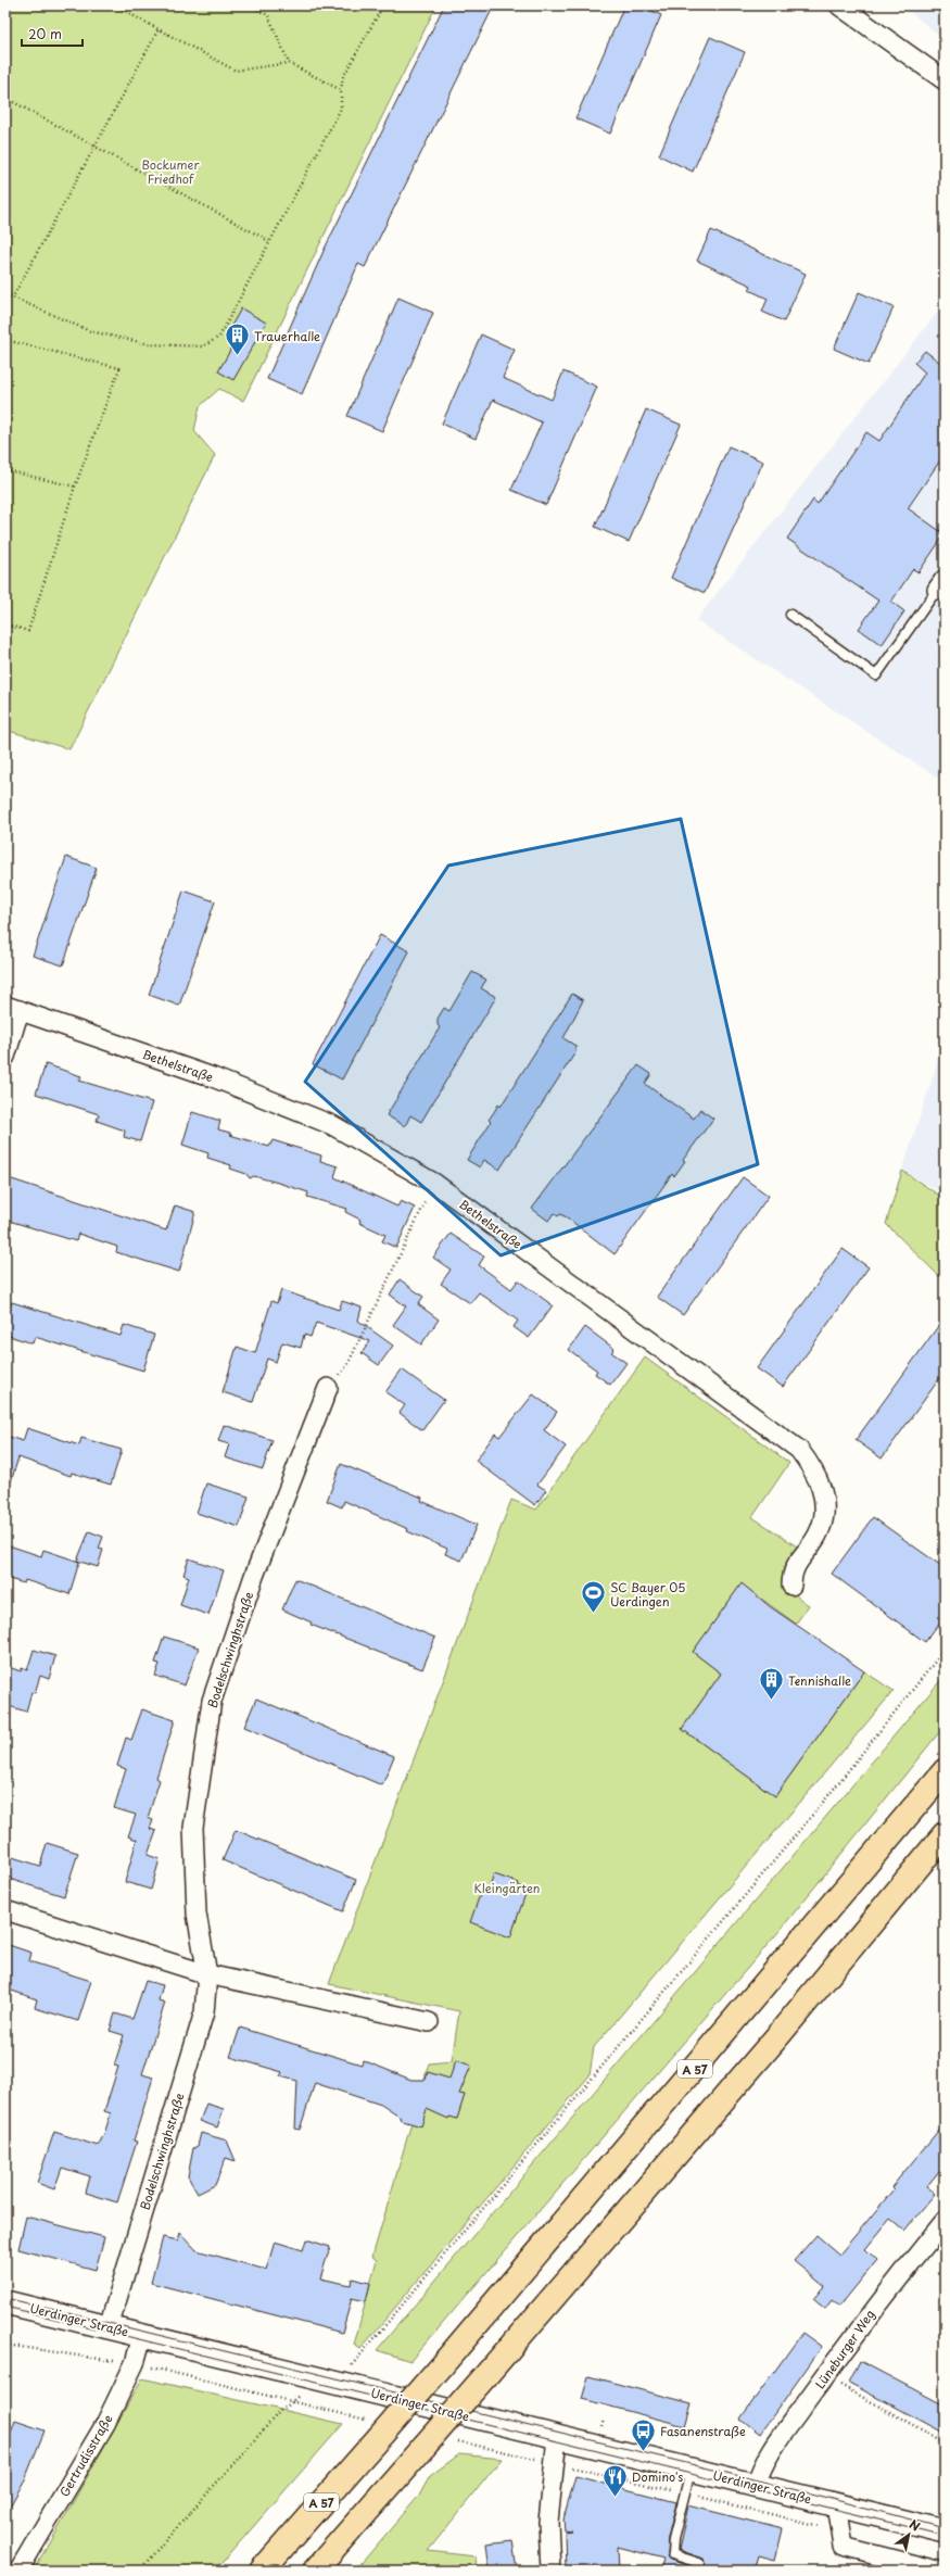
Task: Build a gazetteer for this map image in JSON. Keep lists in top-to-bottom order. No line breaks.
{"streets":{"highway":["A 57"],"street":["Bethelstraße","Bodelschwinghstraße","Uerdinger Straße","Lüneburger Weg","Gertrudisstraße"]},"crossings":[["Bodelschwinghstraße","Uerdinger Straße"],["Uerdinger Straße","Lüneburger Weg"],["Uerdinger Straße","Gertrudisstraße"]],"parks":["Bockumer Friedhof","Kleingärten"],"places":{"building":["Trauerhalle","Tennishalle"],"sports":["SC Bayer 05 Uerdingen"],"bus stop":["Fasanenstraße"],"restaurant":["Domino's"]},"scale_bar":"20 m","north":"top right"}
